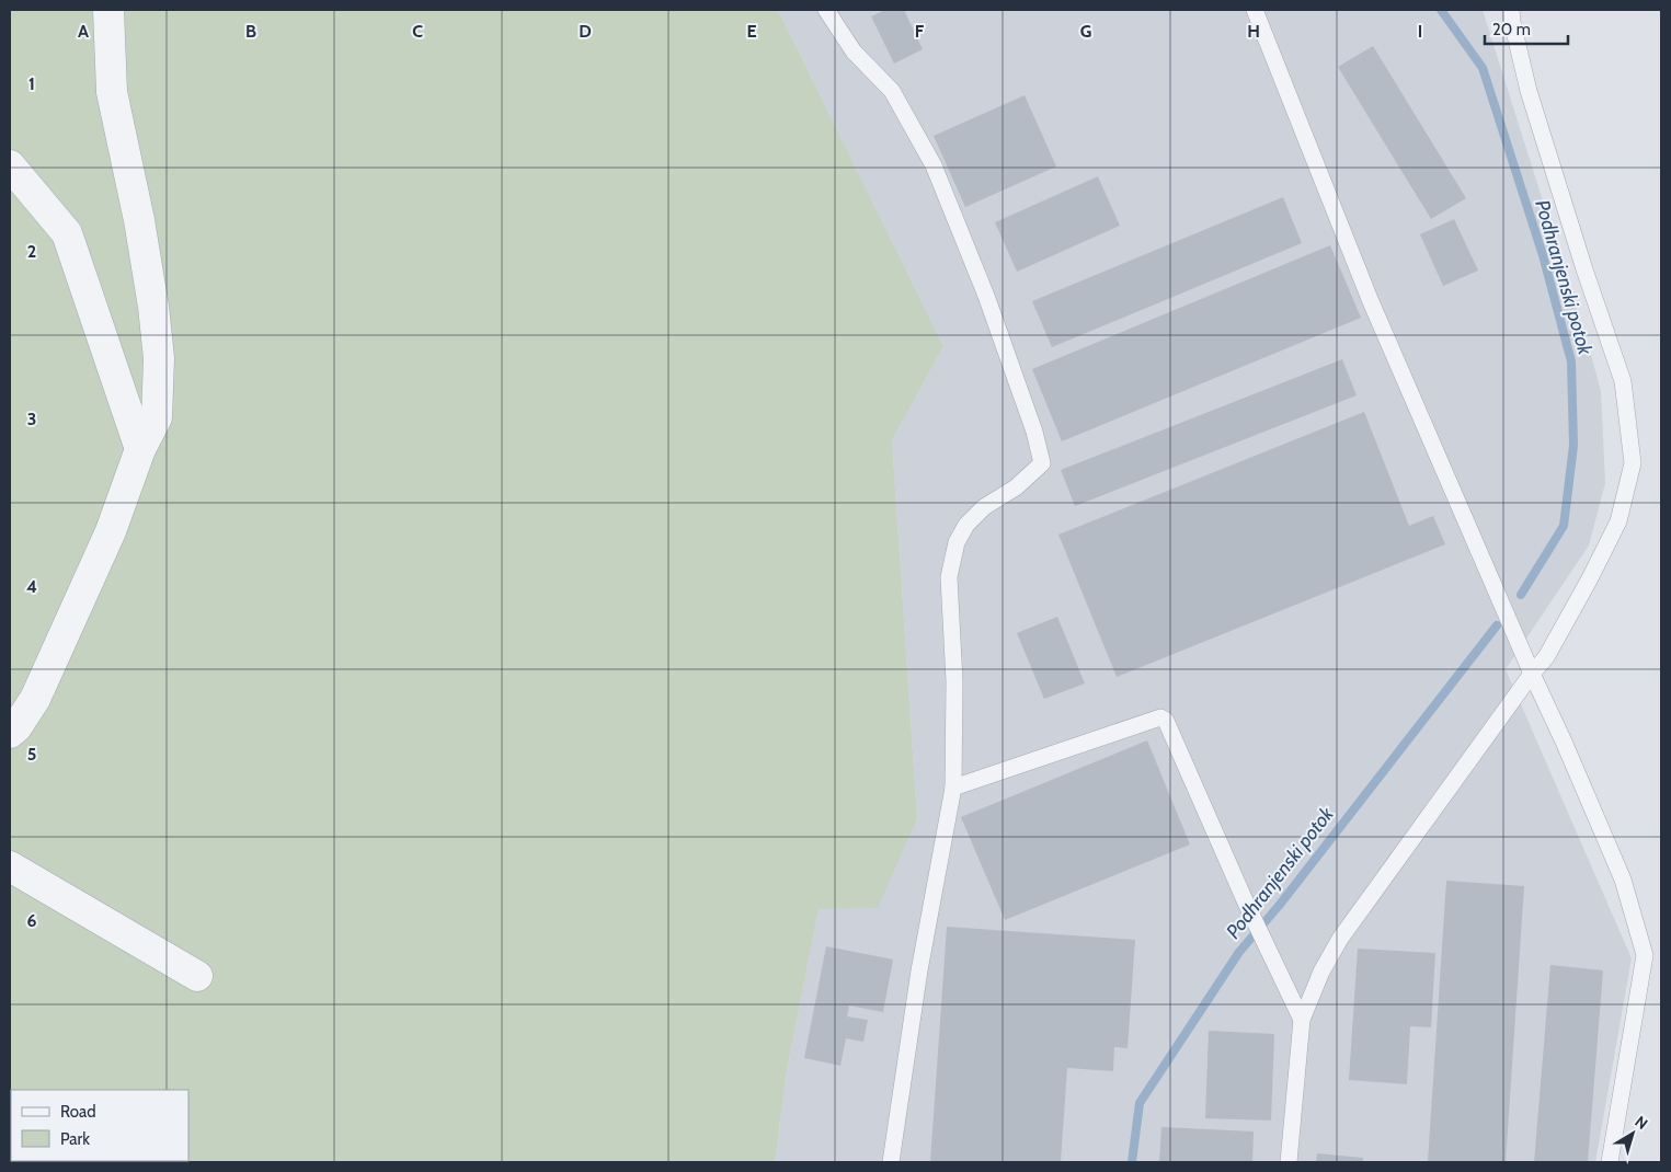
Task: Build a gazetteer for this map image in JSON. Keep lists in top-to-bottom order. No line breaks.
{"water":["Podhranjenski potok"],"legend":["Road","Park"],"scale_bar":"20 m","north":"top right","grid":{"columns":["A","B","C","D","E","F","G","H","I"],"rows":["1","2","3","4","5","6"]}}
